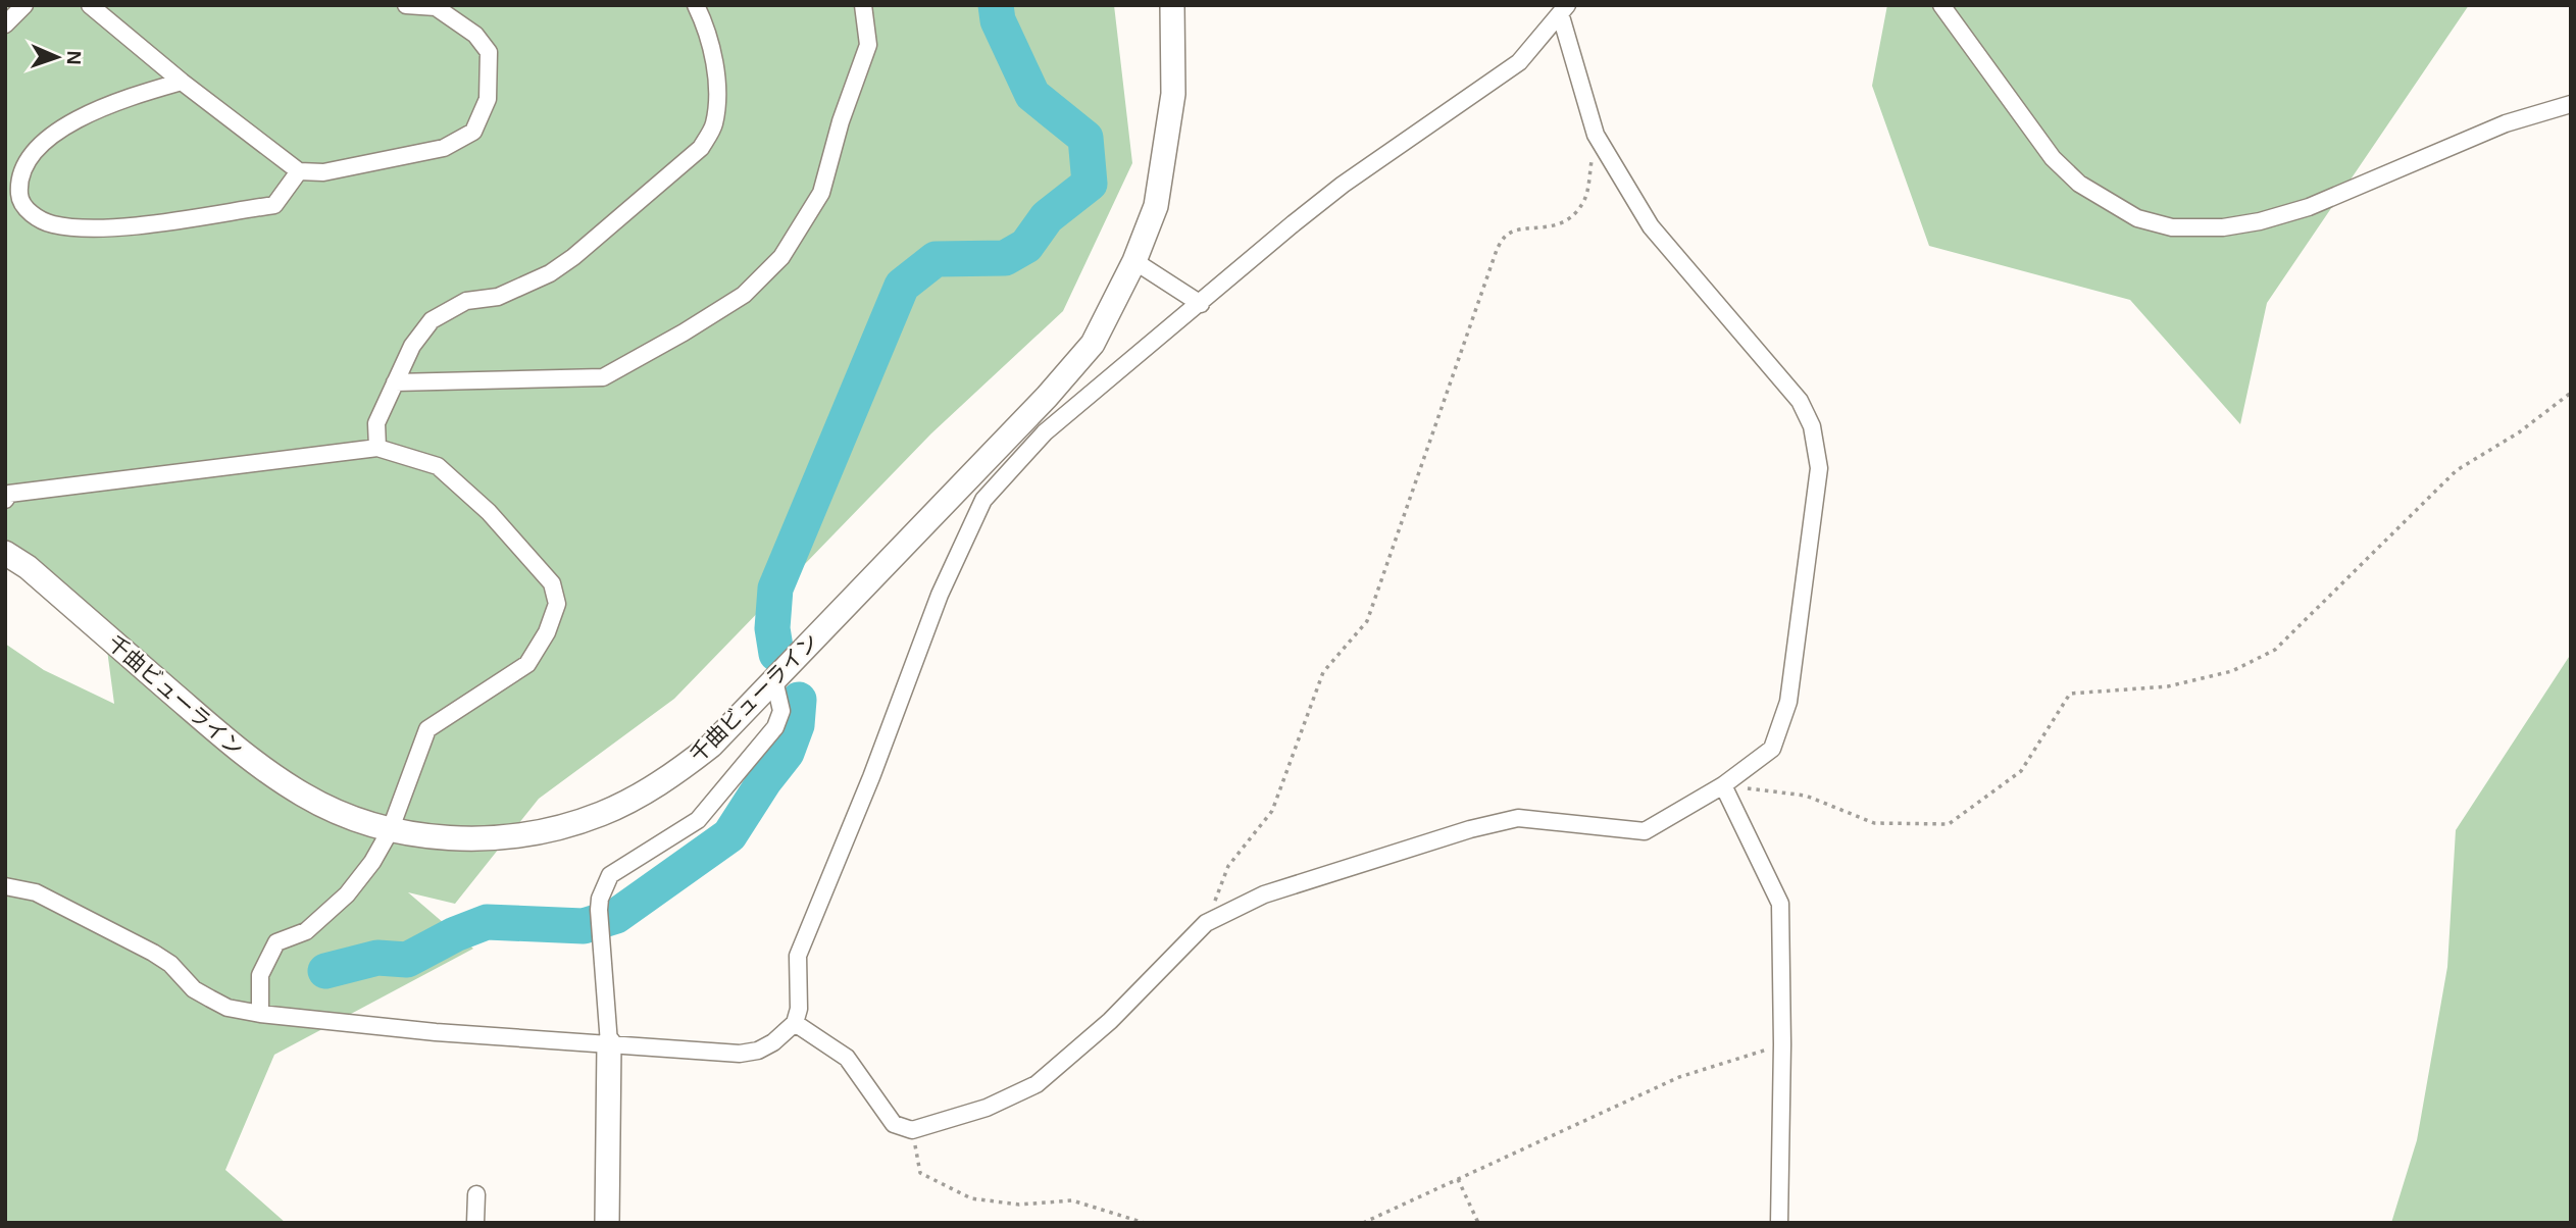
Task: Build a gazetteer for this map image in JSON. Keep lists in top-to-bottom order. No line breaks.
{"streets":{"street":["千曲ビューライン"]},"north":"right"}
